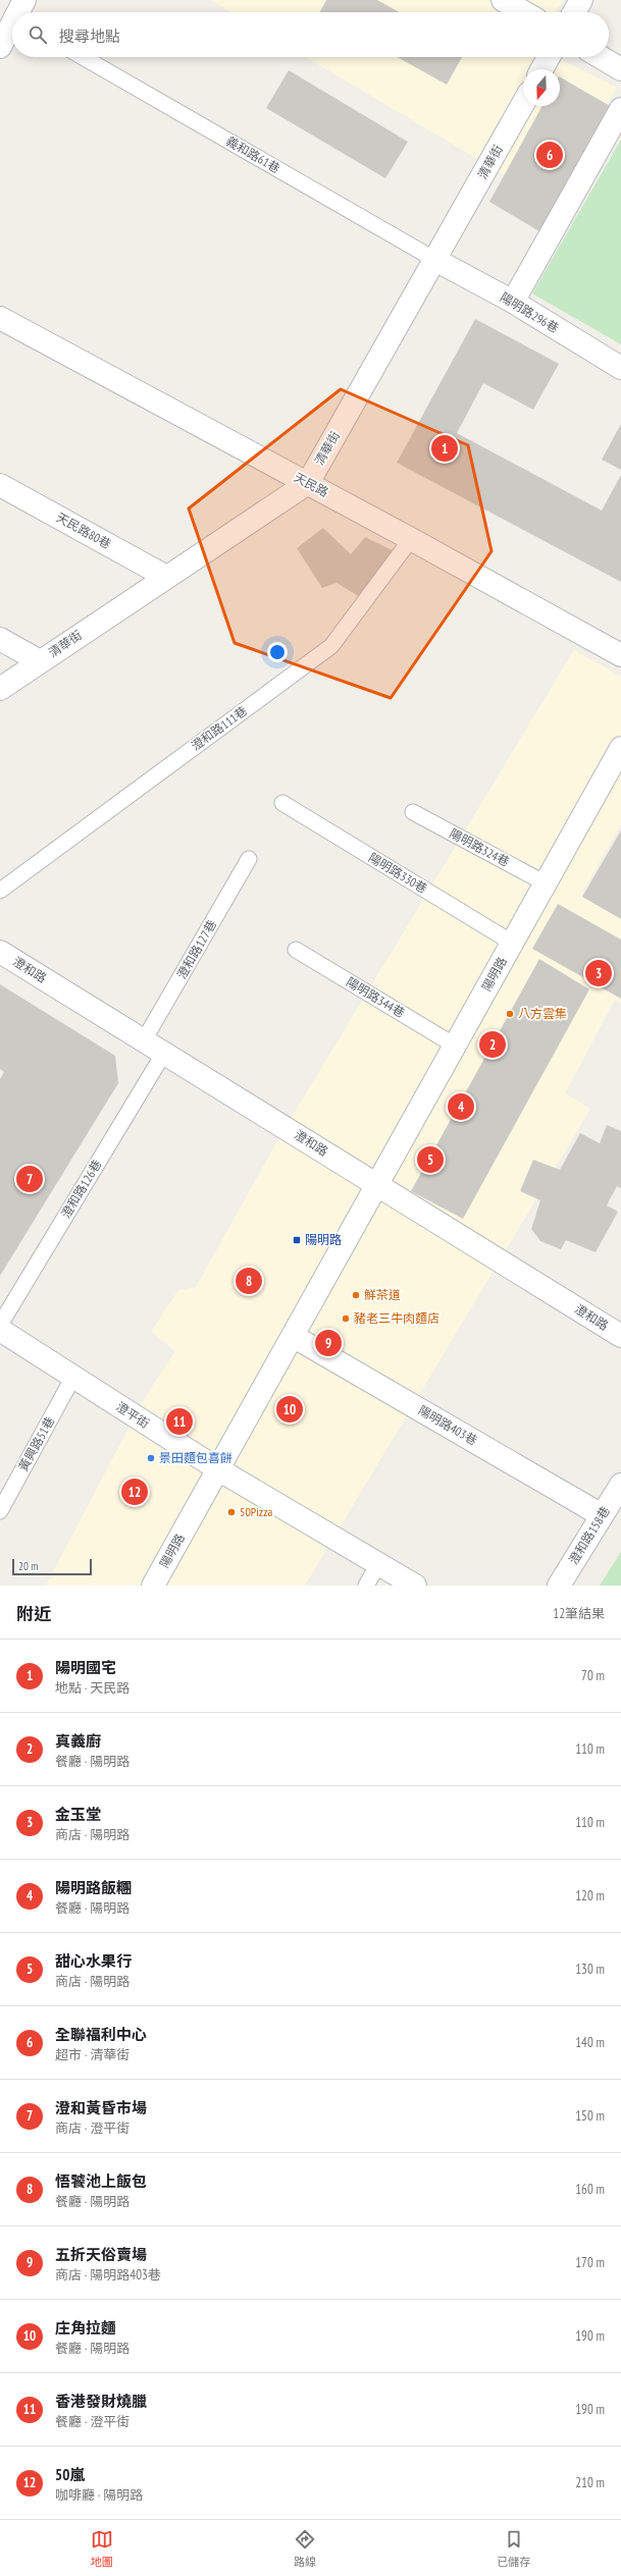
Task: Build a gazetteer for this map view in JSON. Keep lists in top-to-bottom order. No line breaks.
{"streets":{"street":["清華街","陽明路296巷","天民路","天民路80巷","澄和路","陽明路","澄平街","陽明路403巷","澄和路158巷"],"lane":["義和路61巷","澄和路111巷","陽明路324巷","陽明路330巷","澄和路127巷","陽明路344巷","澄和路126巷","黃興路51巷"]},"crossings":[["義和路61巷","清華街"],["義和路61巷","陽明路296巷"],["清華街","陽明路296巷"],["清華街","天民路"],["清華街","天民路80巷"],["天民路","澄和路111巷"],["陽明路324巷","陽明路"],["陽明路330巷","陽明路"],["澄和路127巷","澄和路"],["澄和路","陽明路"],["澄和路","澄和路126巷"],["陽明路","陽明路344巷"],["陽明路","澄平街"],["陽明路","陽明路403巷"],["澄平街","黃興路51巷"],["陽明路403巷","澄和路158巷"]],"places":{"other":["八方雲集","鮮茶道","豬老三牛肉麵店","景田麵包喜餅","50Pizza"],"transit":["陽明路"]},"scale_bar":"20 m","north":"bottom","page":{"search":"搜尋地點","pins":["6","1","3","2","4","5","7","8","9","10","11","12"],"scale":"20 m","heading":["附近","12筆結果"],"list":[{"mark":"1","name":"陽明國宅","note":"地點 · 天民路","value":"70 m"},{"mark":"2","name":"真義廚","note":"餐廳 · 陽明路","value":"110 m"},{"mark":"3","name":"金玉堂","note":"商店 · 陽明路","value":"110 m"},{"mark":"4","name":"陽明路飯糰","note":"餐廳 · 陽明路","value":"120 m"},{"mark":"5","name":"甜心水果行","note":"商店 · 陽明路","value":"130 m"},{"mark":"6","name":"全聯福利中心","note":"超市 · 清華街","value":"140 m"},{"mark":"7","name":"澄和黃昏市場","note":"商店 · 澄平街","value":"150 m"},{"mark":"8","name":"悟饕池上飯包","note":"餐廳 · 陽明路","value":"160 m"},{"mark":"9","name":"五折天俗賣場","note":"商店 · 陽明路403巷","value":"170 m"},{"mark":"10","name":"庄角拉麵","note":"餐廳 · 陽明路","value":"190 m"},{"mark":"11","name":"香港發財燒臘","note":"餐廳 · 澄平街","value":"190 m"},{"mark":"12","name":"50嵐","note":"咖啡廳 · 陽明路","value":"210 m"}],"nav":["地圖","路線","已儲存"]}}
